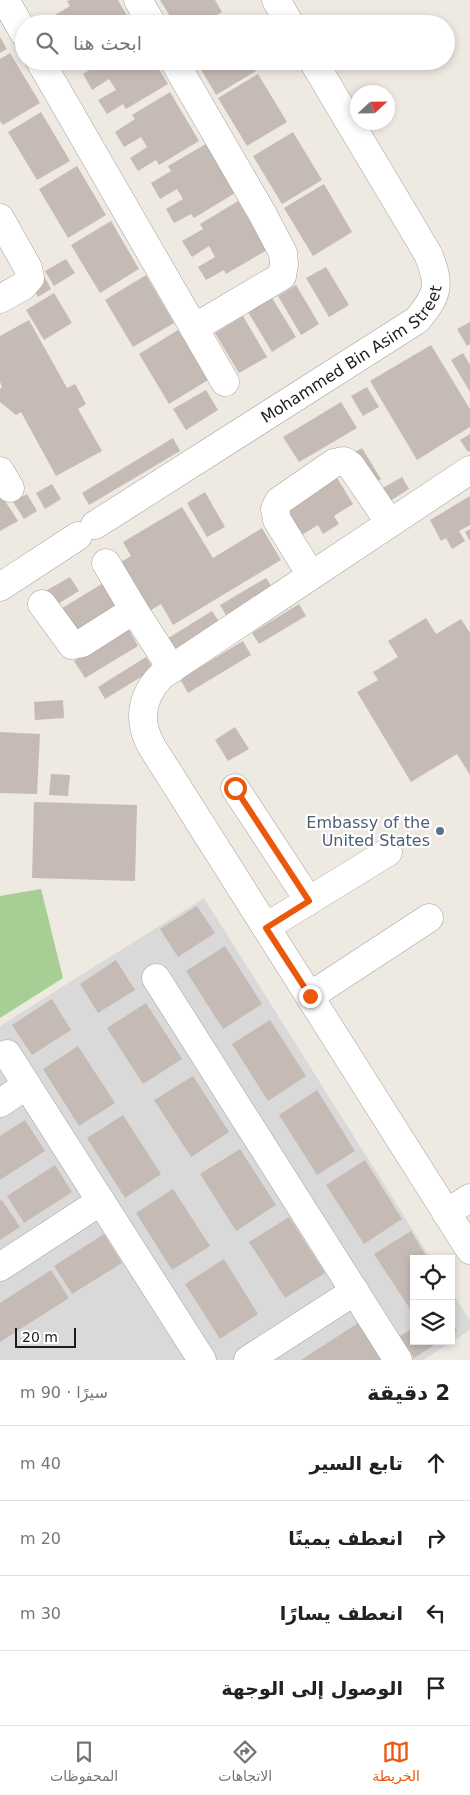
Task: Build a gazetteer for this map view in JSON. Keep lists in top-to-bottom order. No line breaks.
{"streets":{"street":["Mohammed Bin Asim Street"]},"places":["Embassy of the United States"],"scale_bar":"20 m","north":"right","page":{"search":"ابحث هنا","scale":"20 m","heading":["2 دقيقة","سيرًا · 90 m"],"list":[["تابع السير","40 m"],["انعطف يمينًا","20 m"],["انعطف يسارًا","30 m"],"الوصول إلى الوجهة"],"nav":["الخريطة","الاتجاهات","المحفوظات"]}}
